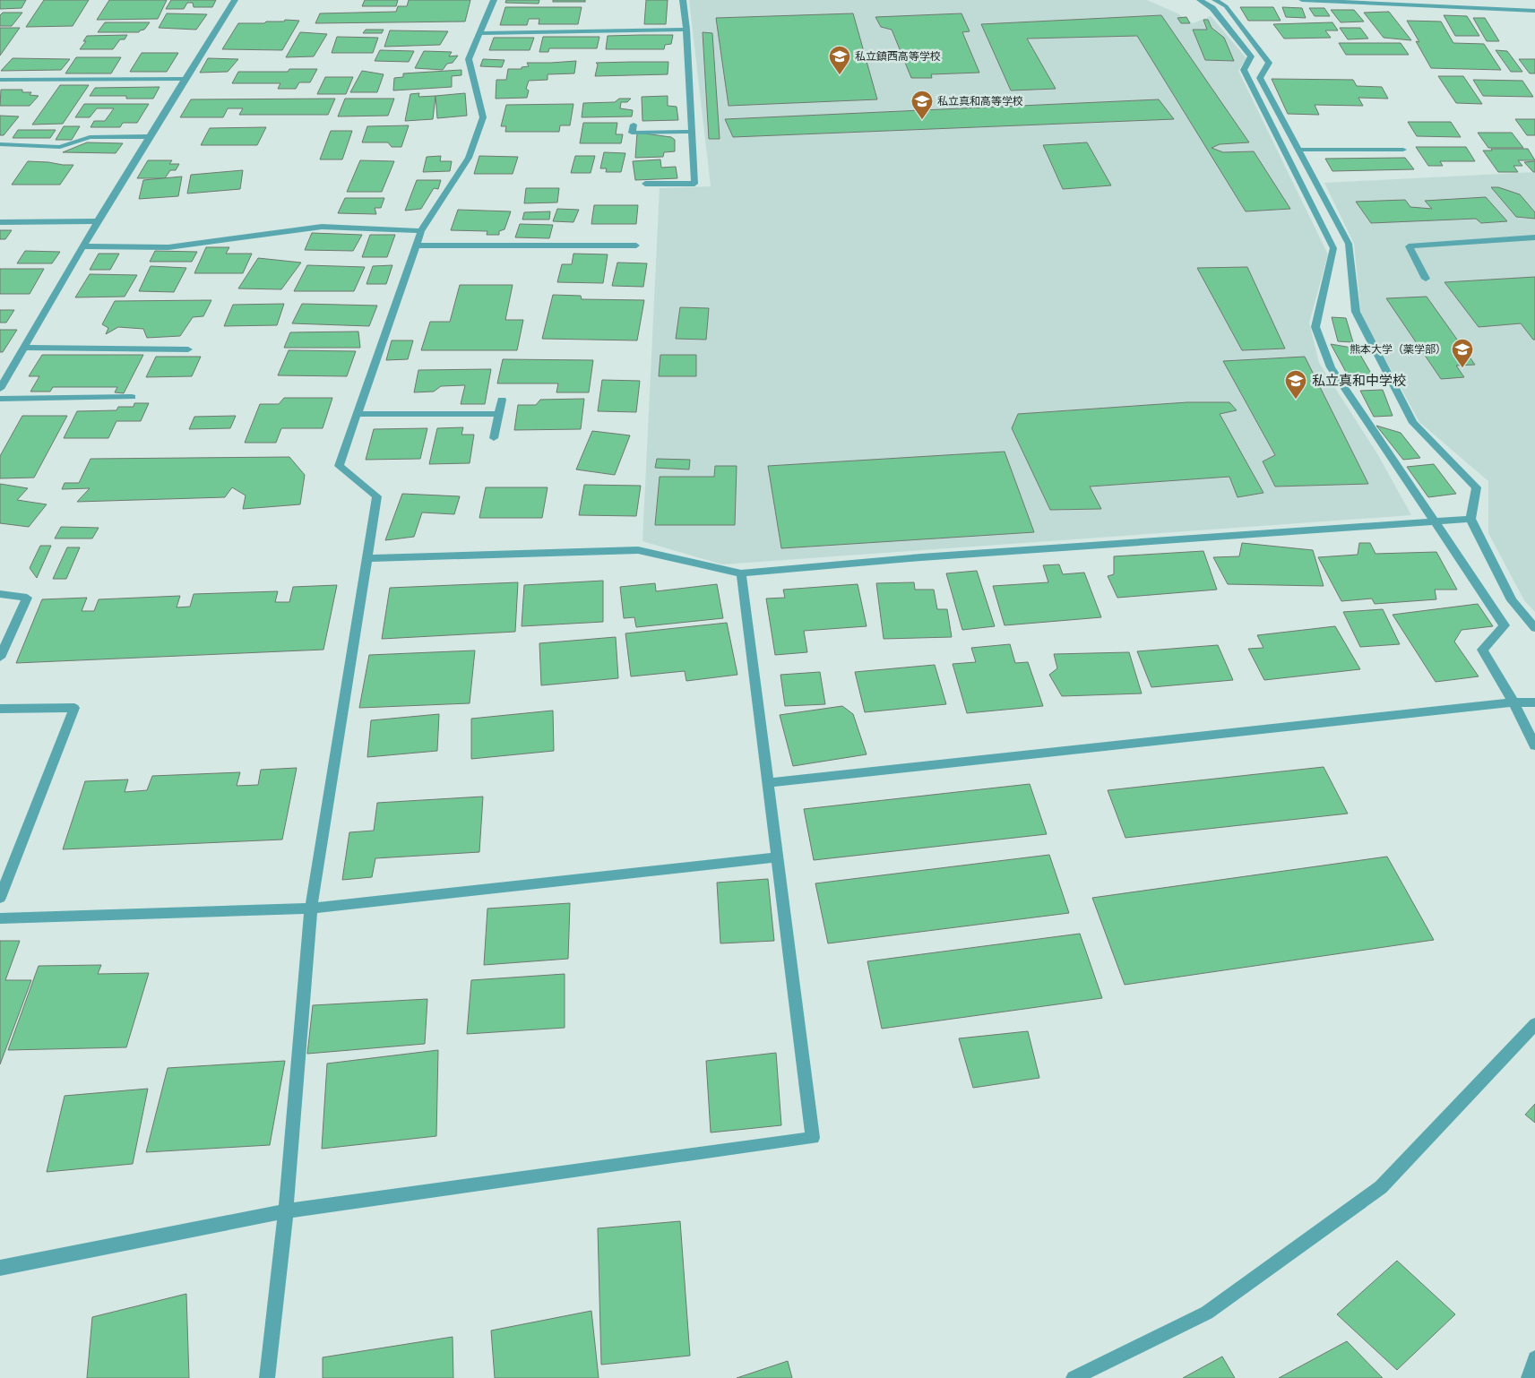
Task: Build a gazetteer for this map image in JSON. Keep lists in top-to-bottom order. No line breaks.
{"places":{"school or university":["私立鎮西高等学校","私立真和高等学校","熊本大学（薬学部）","私立真和中学校"]}}
